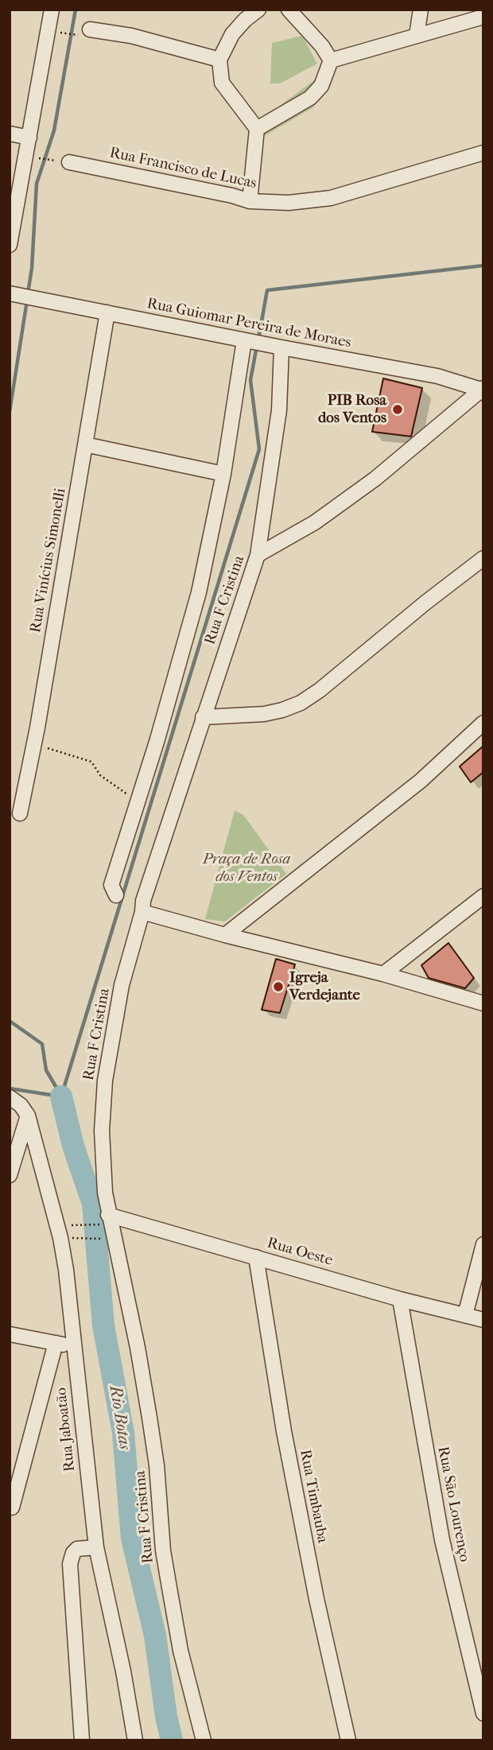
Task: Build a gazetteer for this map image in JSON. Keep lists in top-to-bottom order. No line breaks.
{"streets":{"street":["Rua Francisco de Lucas","Rua Guiomar Pereira de Moraes","Rua Vinícius Simonelli","Rua F Cristina","Rua Oeste","Rua Jaboatão","Rua Timbauba","Rua São Lourenço"]},"crossings":[["Rua Guiomar Pereira de Moraes","Rua Vinícius Simonelli"],["Rua Guiomar Pereira de Moraes","Rua F Cristina"],["Rua F Cristina","Rua Oeste"],["Rua Oeste","Rua Timbauba"],["Rua Oeste","Rua São Lourenço"]],"water":["Rio Botas"],"parks":["Praça de Rosa dos Ventos"],"places":["PIB Rosa dos Ventos","Igreja Verdejante"]}
